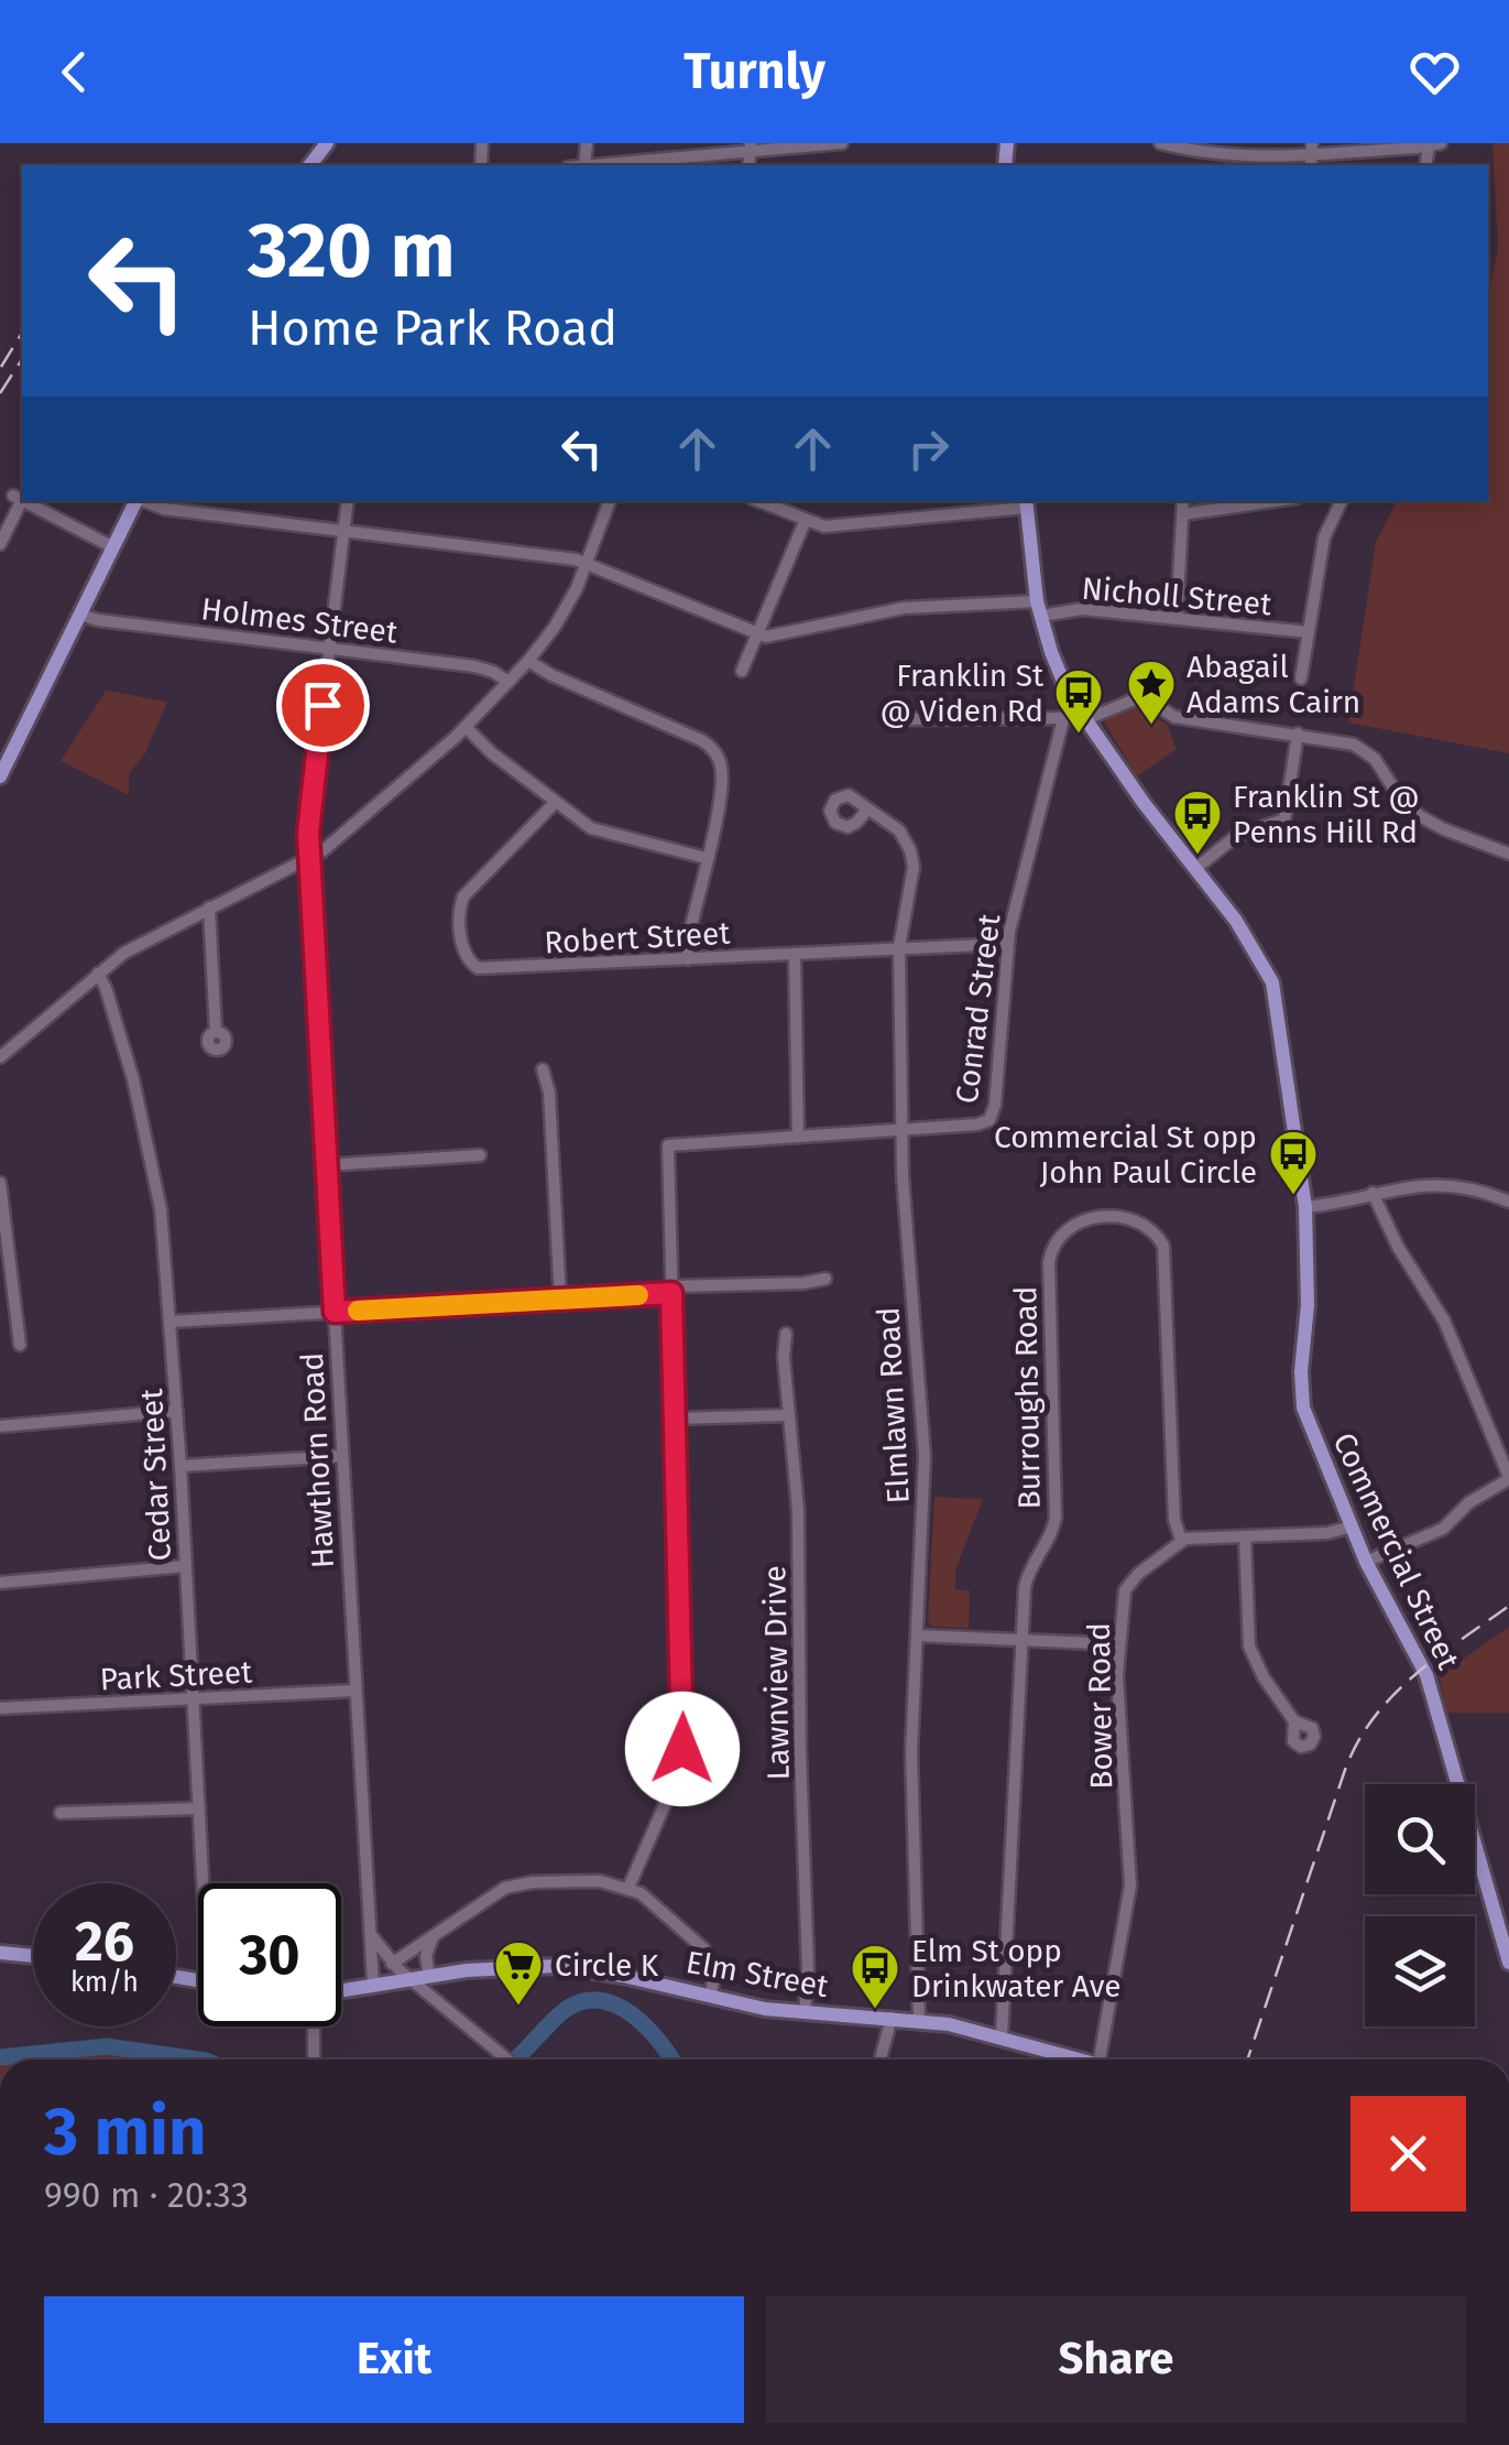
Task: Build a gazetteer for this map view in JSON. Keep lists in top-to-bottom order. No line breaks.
{"streets":{"main road":["Commercial Street","Elm Street"],"street":["Nicholl Street","Holmes Street","Robert Street","Conrad Street","Burroughs Road","Elmlawn Road","Hawthorn Road","Cedar Street","Lawnview Drive","Park Street","Bower Road"]},"crossings":[["Nicholl Street","Commercial Street"],["Holmes Street","Hawthorn Road"],["Robert Street","Conrad Street"],["Robert Street","Elmlawn Road"],["Conrad Street","Elmlawn Road"],["Burroughs Road","Bower Road"],["Burroughs Road","Elm Street"],["Elmlawn Road","Elm Street"],["Hawthorn Road","Park Street"],["Hawthorn Road","Elm Street"],["Cedar Street","Park Street"],["Lawnview Drive","Elm Street"]],"places":{"place":["Abagail Adams Cairn"],"bus stop":["Franklin St @ Viden Rd","Franklin St @ Penns Hill Rd","Commercial St opp John Paul Circle","Elm St opp Drinkwater Ave"],"supermarket":["Circle K"]},"page":{"header":"Turnly","turn":["320 m","Home Park Road"],"speed":"26 km/h","limit":"30","heading":["3 min","990 m · 20:33"],"buttons":["Exit","Share"]}}
